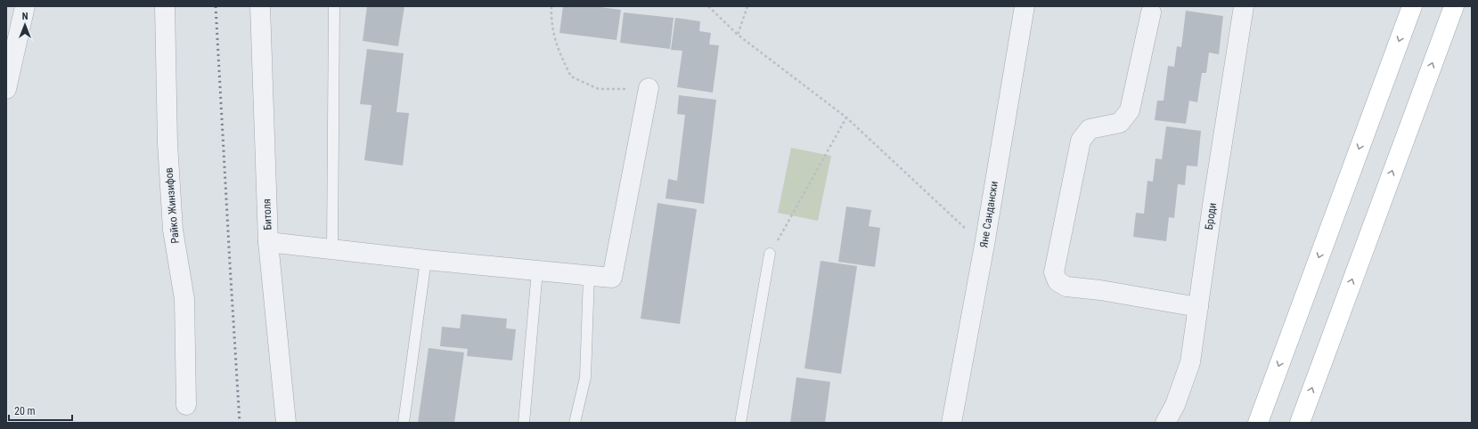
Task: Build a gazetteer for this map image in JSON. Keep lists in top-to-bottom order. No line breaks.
{"streets":{"street":["Райко Жинзифов","Битоля","Яне Сандански","Броди"]},"scale_bar":"20 m","north":"top"}
